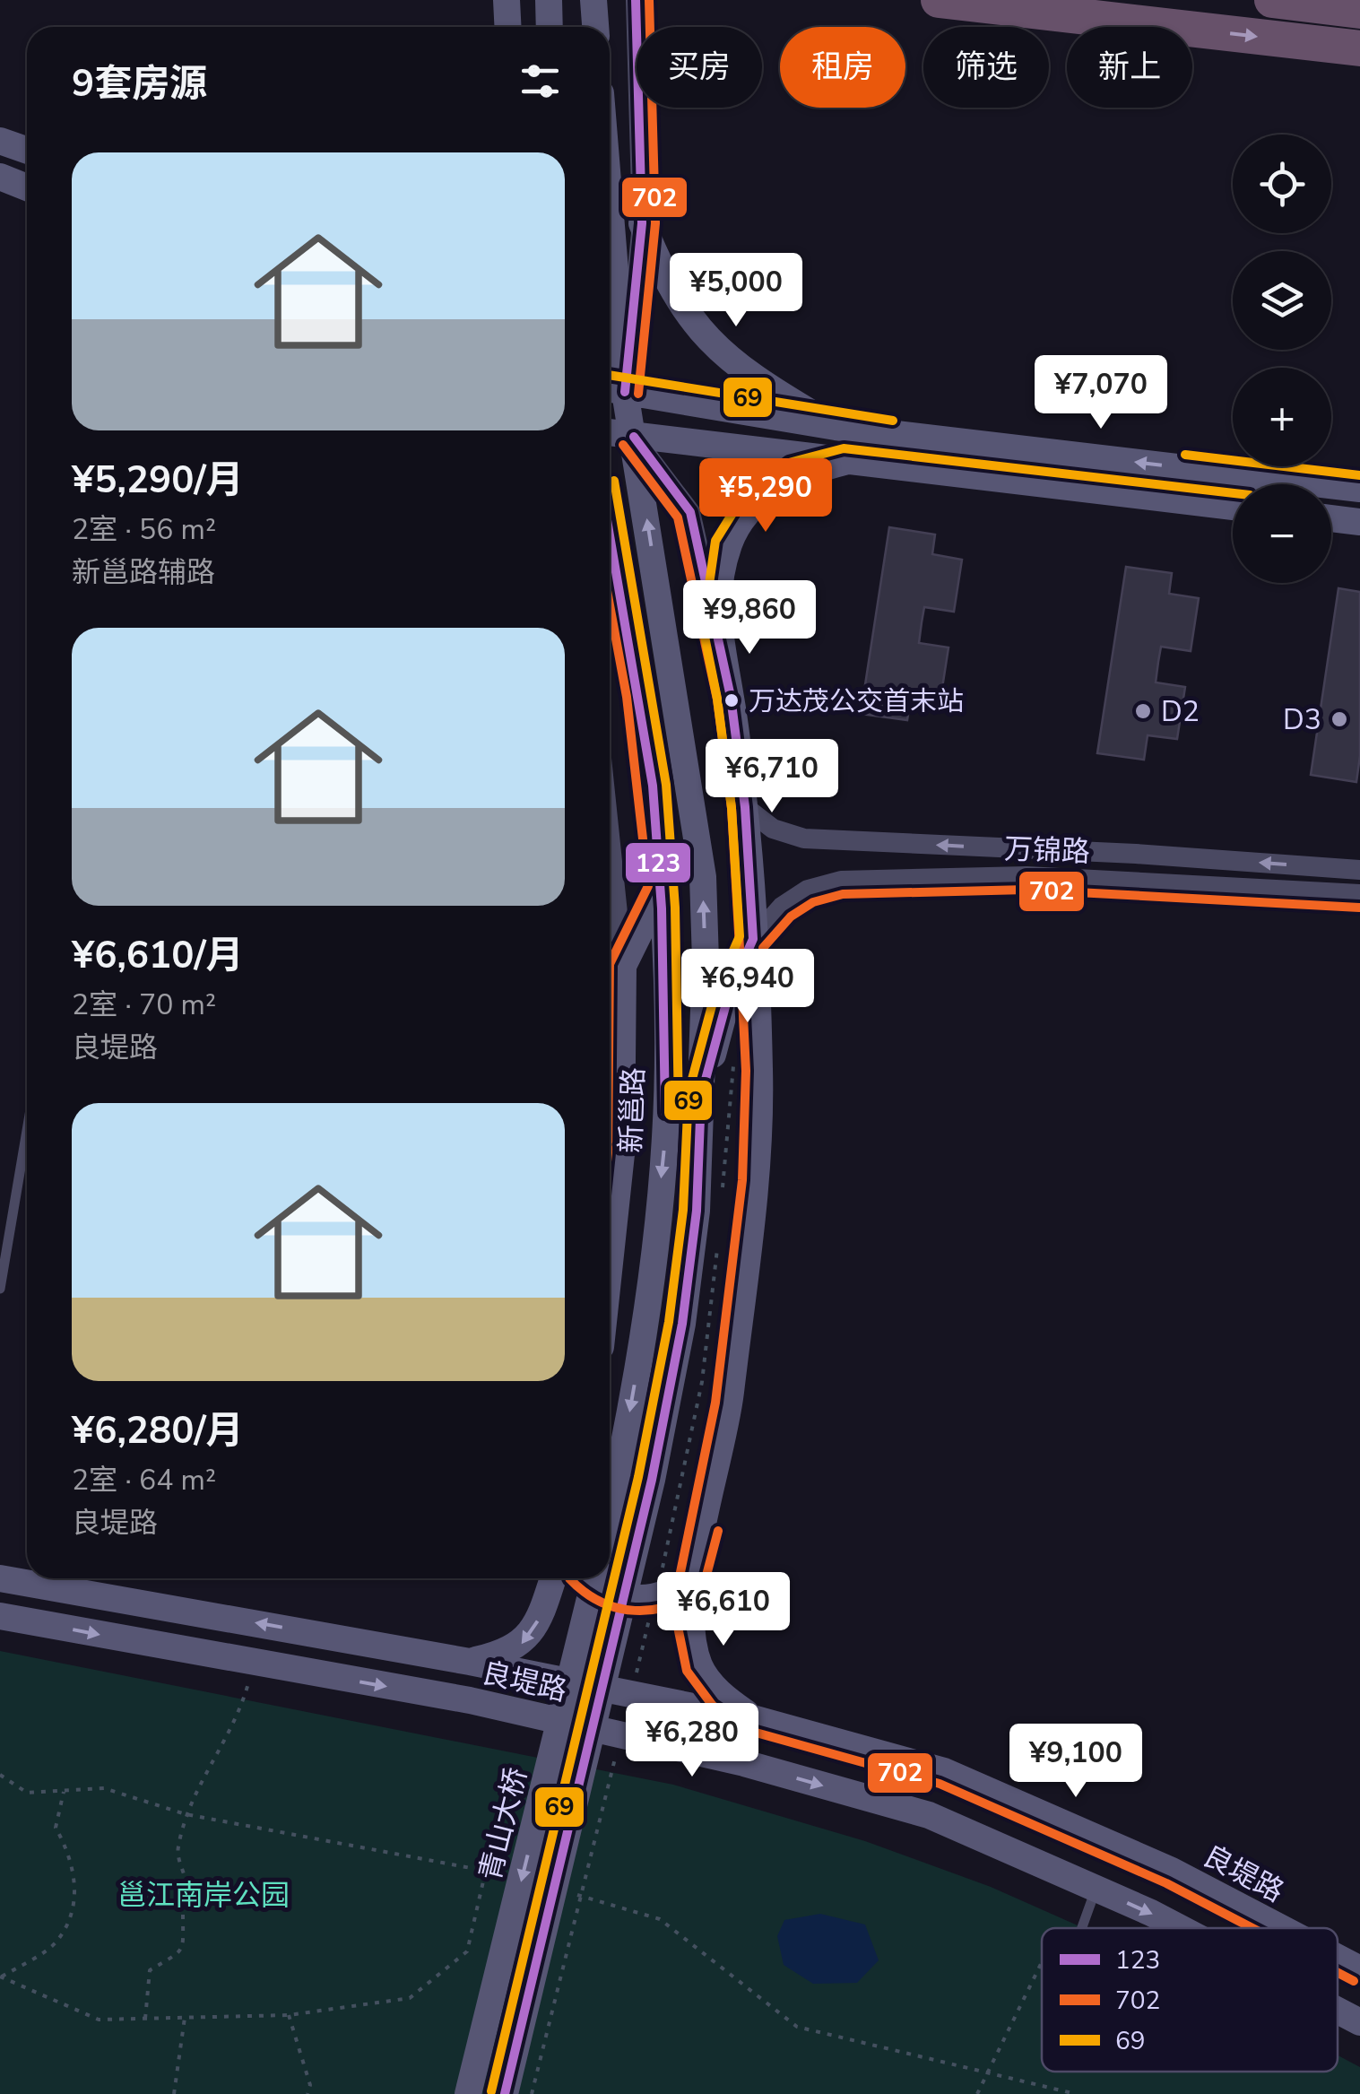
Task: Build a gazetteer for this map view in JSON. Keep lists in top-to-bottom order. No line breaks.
{"streets":{"main road":["新邕路","良堤路","青山大桥"],"street":["万锦路"]},"parks":["邕江南岸公园"],"places":["万达茂公交首末站","D2","D3"],"lines":["transit line 123","transit line 702","transit line 69"],"legend":["123","702","69"],"page":{"chip":["买房","租房","筛选","新上"],"heading":"9套房源","map_buttons":["+","−"],"list":[{"name":"¥5,290/月","note":"2室 · 56 m² · 新邕路辅路"},{"name":"¥6,610/月","note":"2室 · 70 m² · 良堤路"},{"name":"¥6,280/月","note":"2室 · 64 m² · 良堤路"}],"price":["¥5,000","¥7,070","¥5,290","¥9,860","¥6,710","¥6,940","¥6,610","¥6,280","¥9,100"]}}
